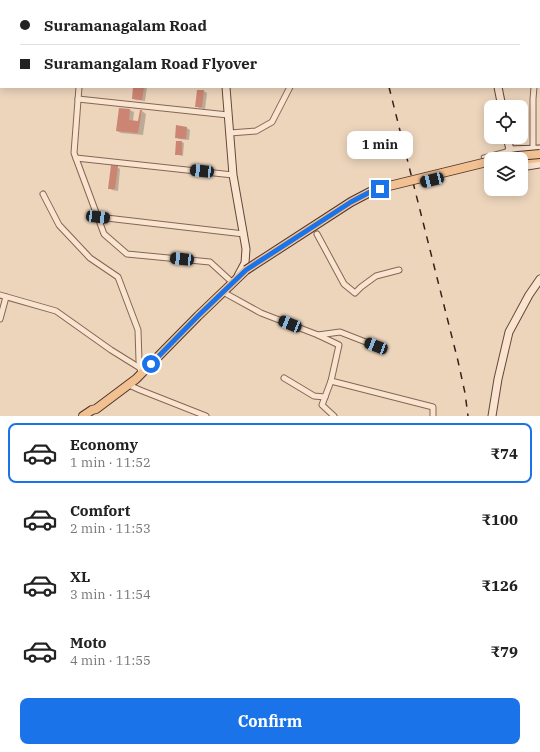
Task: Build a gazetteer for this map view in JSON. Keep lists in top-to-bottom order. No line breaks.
{"page":{"banner":["Suramanagalam Road","Suramangalam Road Flyover"],"bubble":"1 min","list":[{"name":"Economy","note":"1 min · 11:52","value":"₹74"},{"name":"Comfort","note":"2 min · 11:53","value":"₹100"},{"name":"XL","note":"3 min · 11:54","value":"₹126"},{"name":"Moto","note":"4 min · 11:55","value":"₹79"}],"buttons":"Confirm"}}
